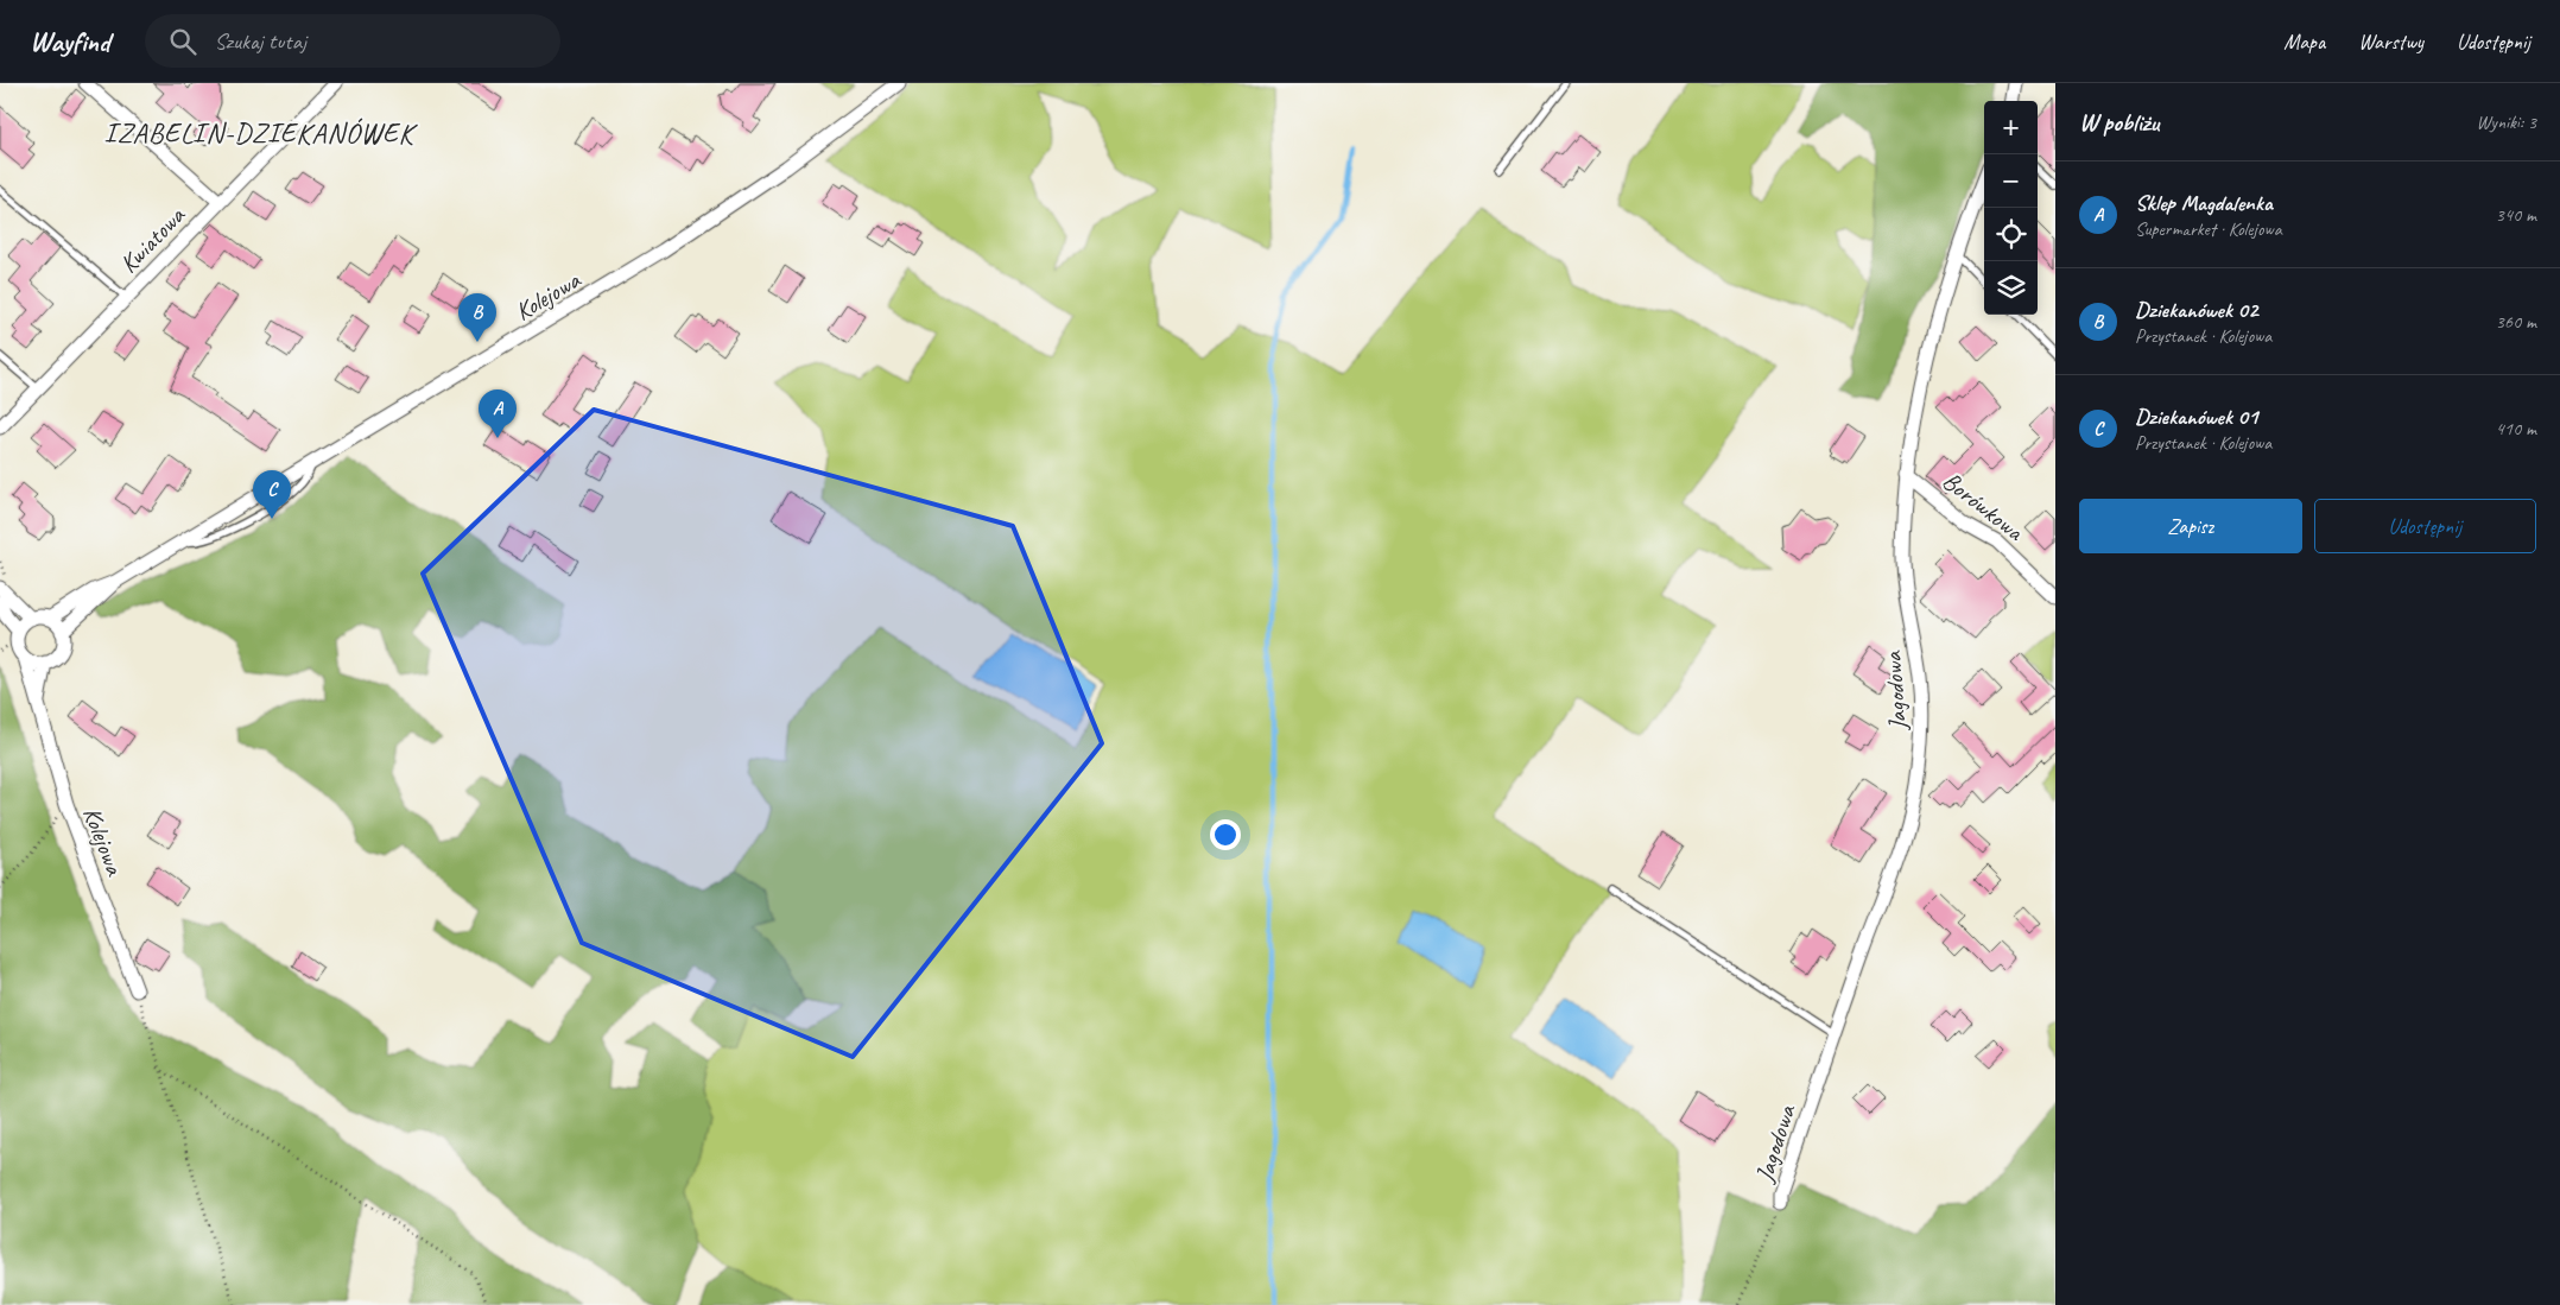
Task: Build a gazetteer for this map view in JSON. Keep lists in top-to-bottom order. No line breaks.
{"streets":{"street":["Kwiatowa","Kolejowa","Borówkowa","Jagodowa"]},"crossings":[["Borówkowa","Jagodowa"]],"districts":["IZABELIN-DZIEKANÓWEK"],"page":{"header":"Wayfind","search":"Szukaj tutaj","nav":["Mapa","Warstwy","Udostępnij"],"heading":["W pobliżu","Wyniki: 3"],"map_buttons":["+","−"],"list":[{"mark":"A","name":"Sklep Magdalenka","note":"Supermarket · Kolejowa","value":"340 m"},{"mark":"B","name":"Dziekanówek 02","note":"Przystanek · Kolejowa","value":"360 m"},{"mark":"C","name":"Dziekanówek 01","note":"Przystanek · Kolejowa","value":"410 m"}],"pins":["B","A","C"],"buttons":["Zapisz","Udostępnij"]}}
